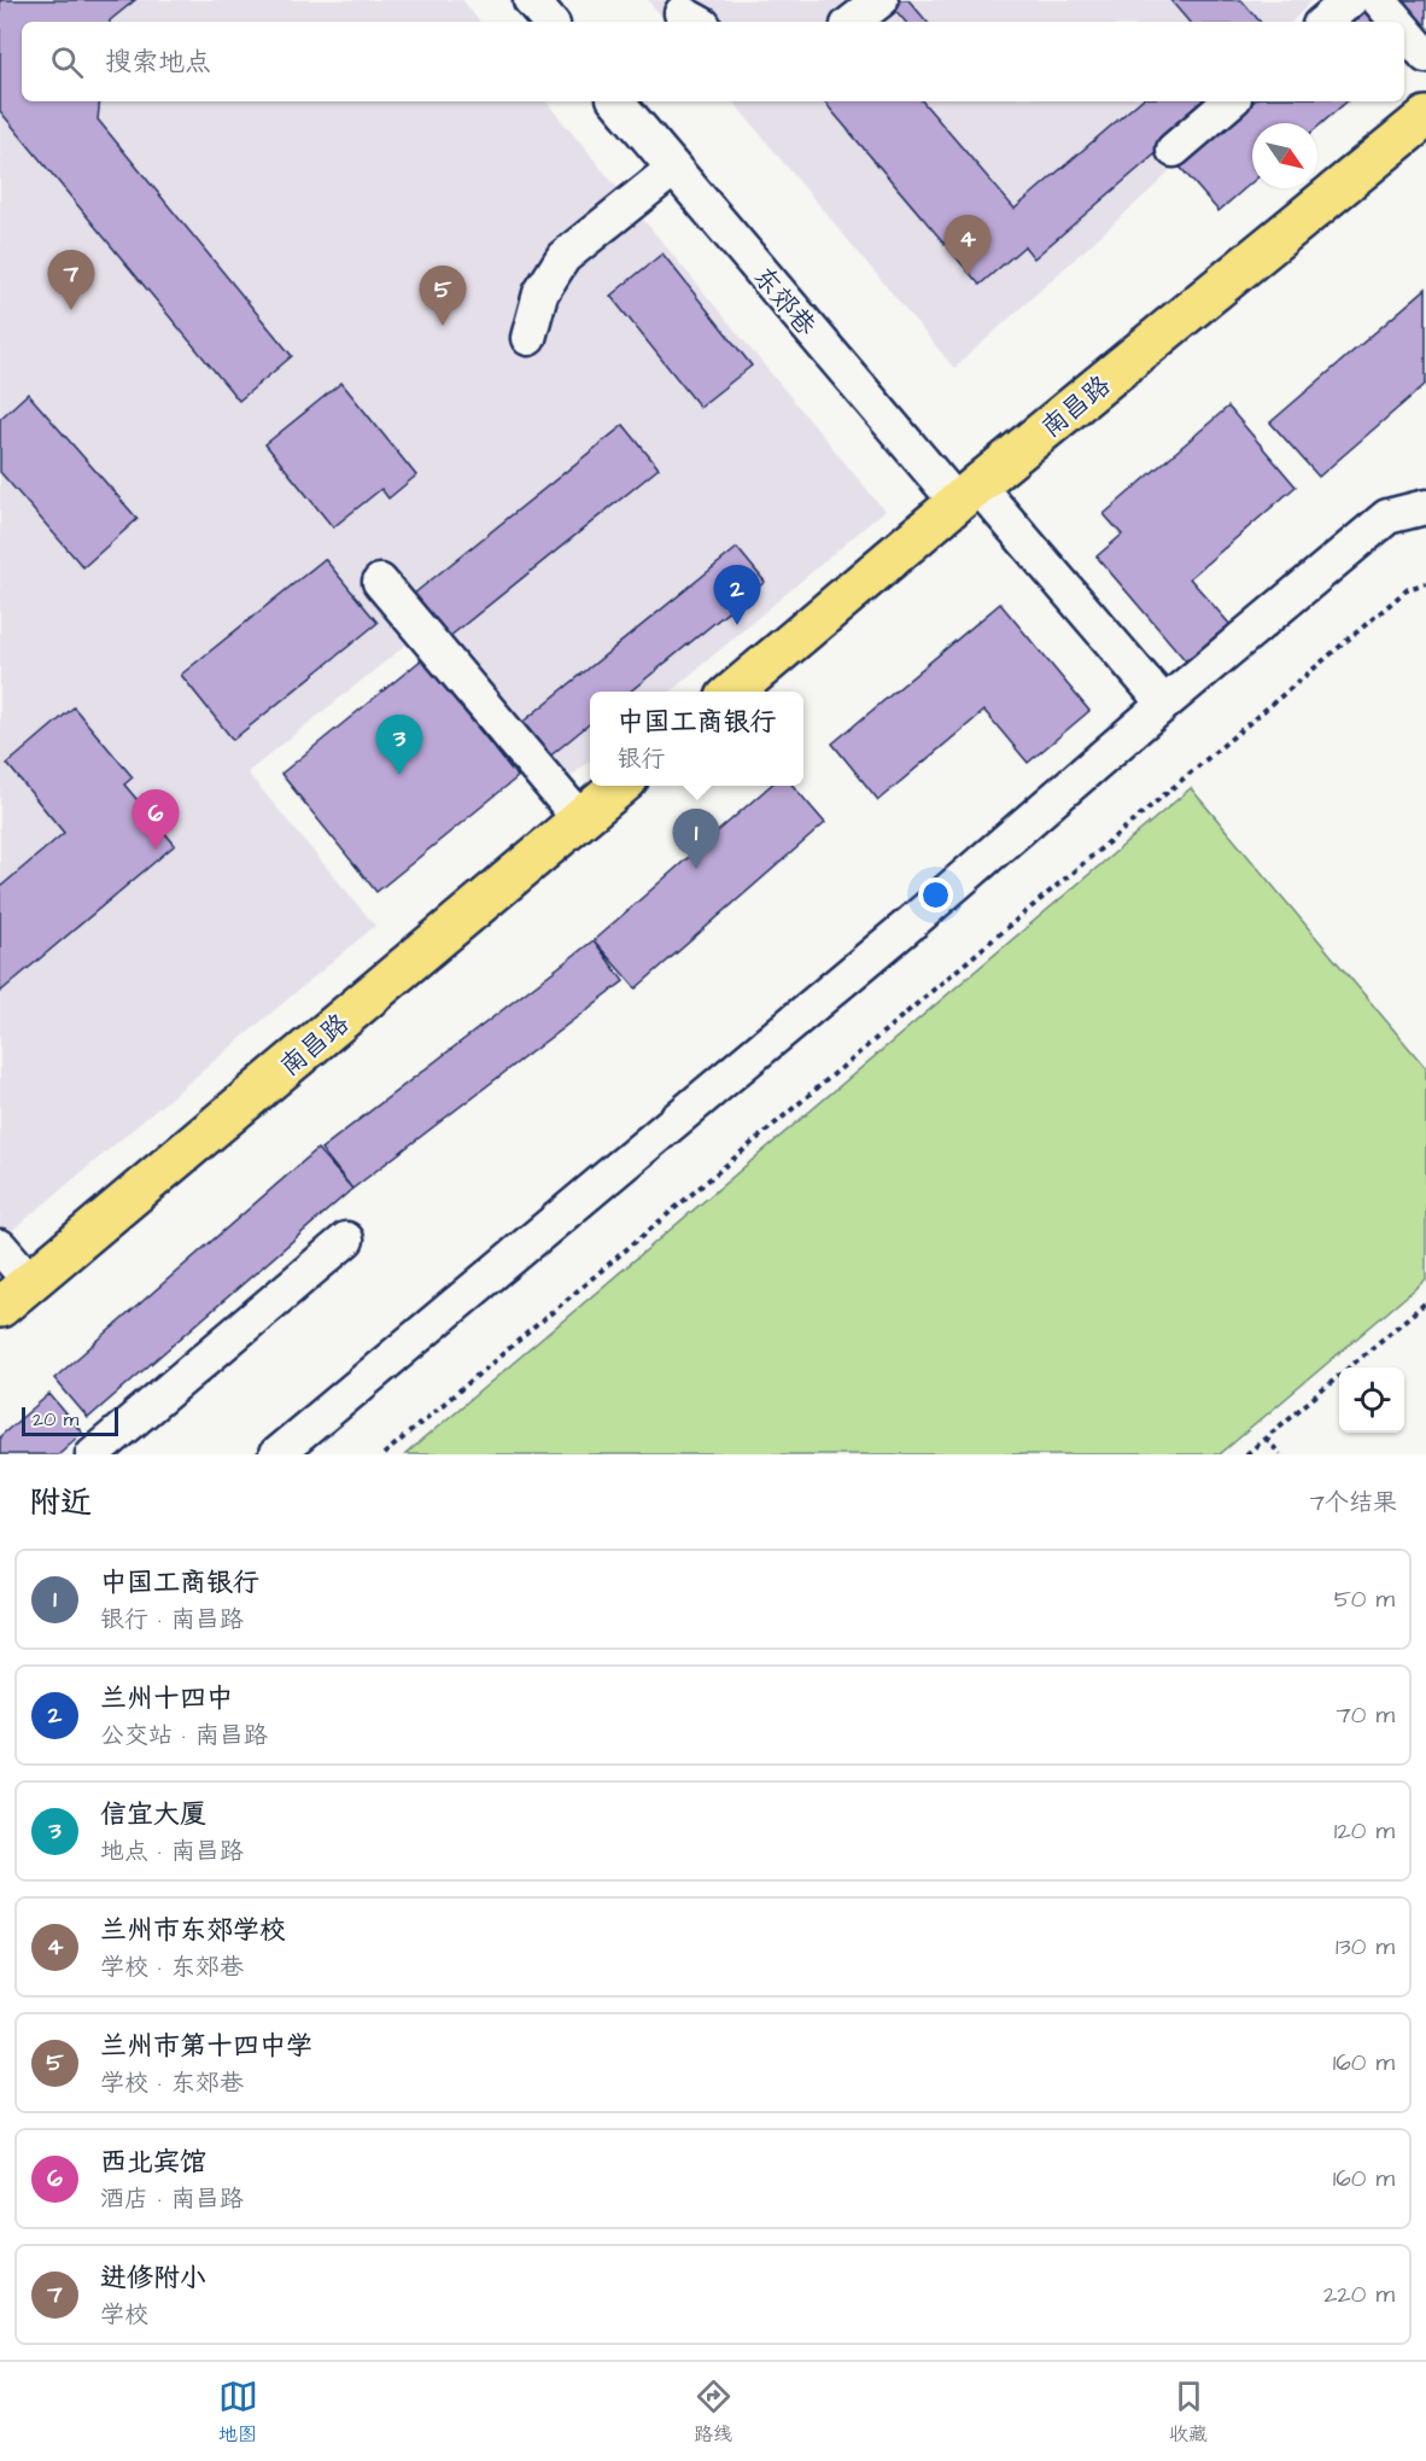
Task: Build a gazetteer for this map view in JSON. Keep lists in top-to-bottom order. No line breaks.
{"streets":{"main road":["南昌路"],"street":["东郊巷"]},"crossings":[["东郊巷","南昌路"]],"scale_bar":"20 m","north":"bottom right","page":{"search":"搜索地点","pins":["4","7","5","2","3","6","1"],"popup":["中国工商银行","银行"],"scale":"20 m","heading":["附近","7个结果"],"list":[{"mark":"1","name":"中国工商银行","note":"银行 · 南昌路","value":"50 m"},{"mark":"2","name":"兰州十四中","note":"公交站 · 南昌路","value":"70 m"},{"mark":"3","name":"信宜大厦","note":"地点 · 南昌路","value":"120 m"},{"mark":"4","name":"兰州市东郊学校","note":"学校 · 东郊巷","value":"130 m"},{"mark":"5","name":"兰州市第十四中学","note":"学校 · 东郊巷","value":"160 m"},{"mark":"6","name":"西北宾馆","note":"酒店 · 南昌路","value":"160 m"},{"mark":"7","name":"进修附小","note":"学校","value":"220 m"}],"nav":["地图","路线","收藏"]}}
